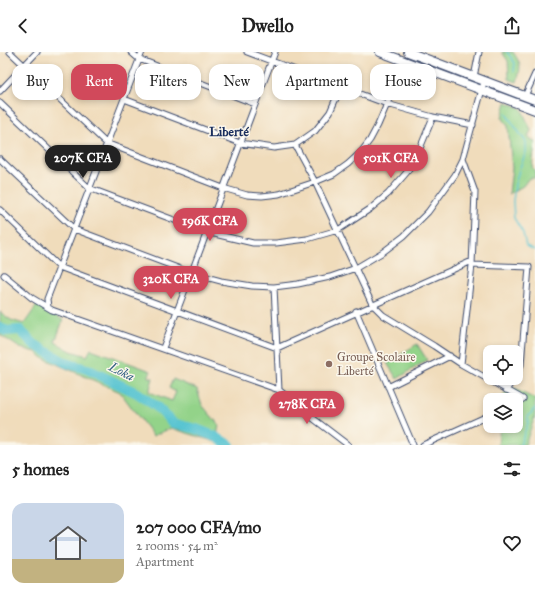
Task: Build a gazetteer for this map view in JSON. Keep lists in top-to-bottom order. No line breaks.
{"districts":["Liberté"],"water":["Loka"],"places":["Groupe Scolaire Liberté"],"page":{"header":"Dwello","chip":["Buy","Rent","Filters","New","Apartment","House"],"price":["207K CFA","501K CFA","196K CFA","320K CFA","278K CFA"],"heading":"5 homes","list":[{"name":"207 000 CFA/mo","note":"2 rooms · 54 m² · Apartment"}]}}
